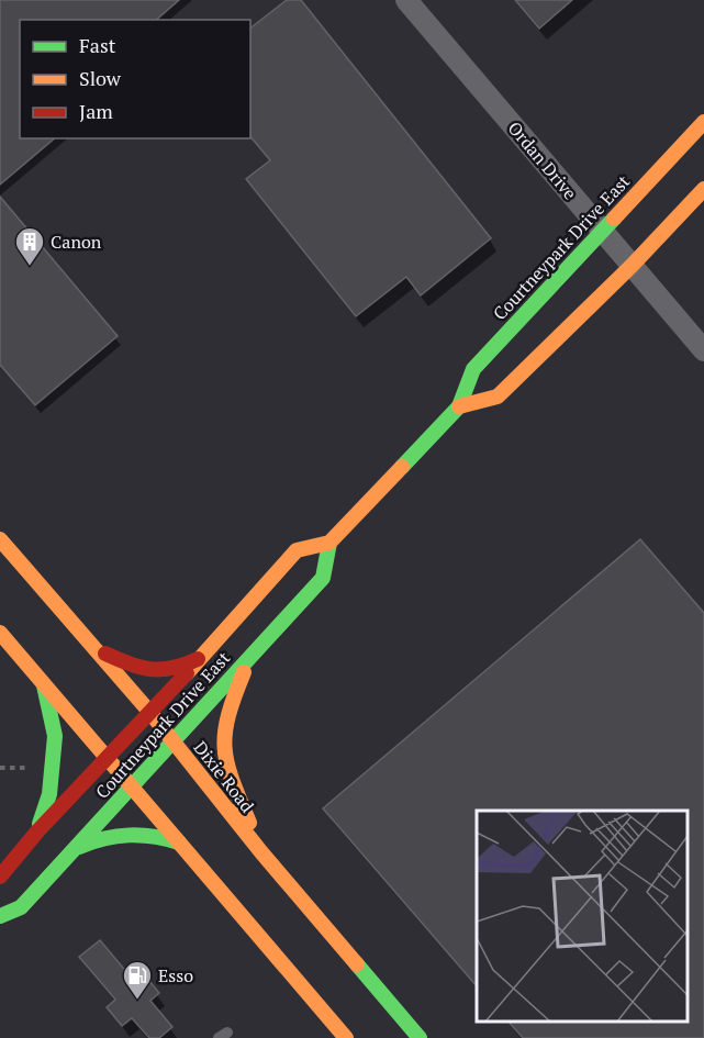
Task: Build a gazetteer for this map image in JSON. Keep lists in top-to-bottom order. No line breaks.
{"streets":{"main road":["Courtneypark Drive East","Dixie Road"],"street":["Ordan Drive"]},"crossings":[["Ordan Drive","Courtneypark Drive East"],["Courtneypark Drive East","Dixie Road"]],"places":{"building":["Canon"],"fuel station":["Esso"]},"legend":["Fast","Slow","Jam"]}
